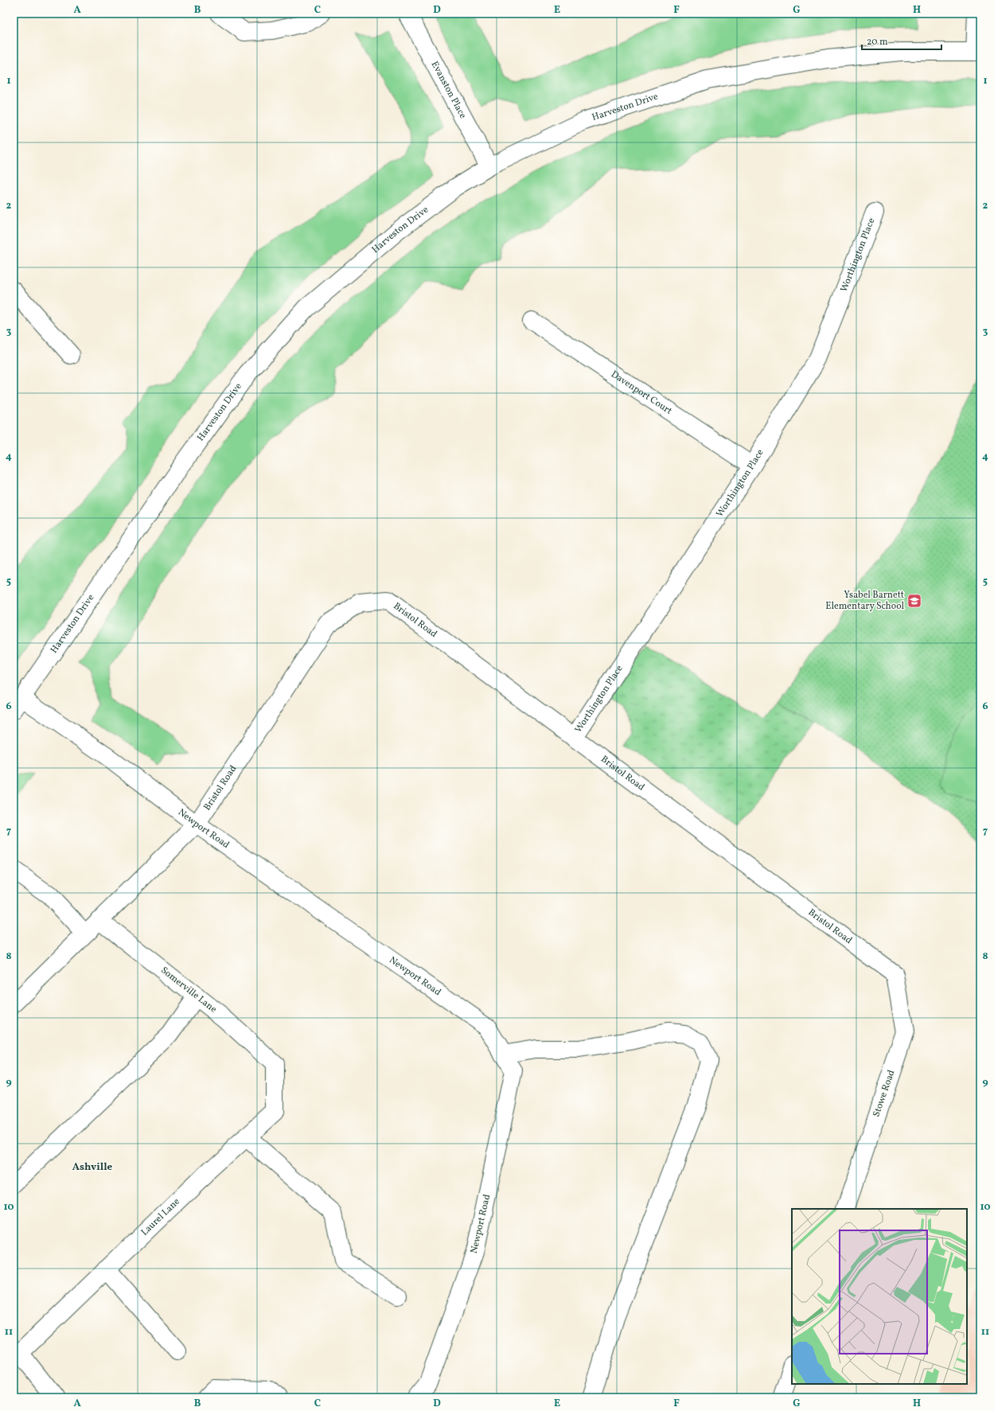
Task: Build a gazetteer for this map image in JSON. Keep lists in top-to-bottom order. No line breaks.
{"streets":{"street":["Evanston Place","Harveston Drive","Worthington Place","Davenport Court","Bristol Road","Newport Road","Somerville Lane","Stowe Road","Laurel Lane"]},"crossings":[["Evanston Place","Harveston Drive"],["Harveston Drive","Newport Road"],["Worthington Place","Davenport Court"],["Worthington Place","Bristol Road"],["Bristol Road","Newport Road"],["Bristol Road","Somerville Lane"],["Bristol Road","Stowe Road"],["Somerville Lane","Laurel Lane"]],"districts":["Ashville"],"places":{"school or university":["Ysabel Barnett Elementary School"]},"scale_bar":"20 m","grid":{"columns":["A","B","C","D","E","F","G","H"],"rows":["1","2","3","4","5","6","7","8","9","10","11"]}}
